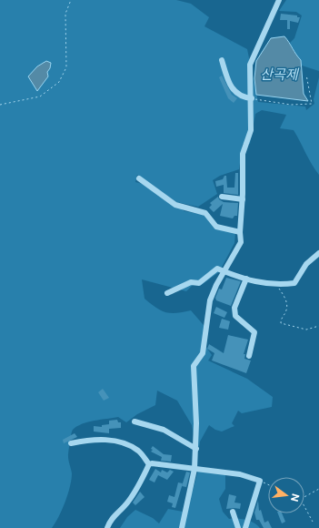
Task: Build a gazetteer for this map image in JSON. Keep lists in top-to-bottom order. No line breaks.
{"water":["산곡제"],"north":"right"}
